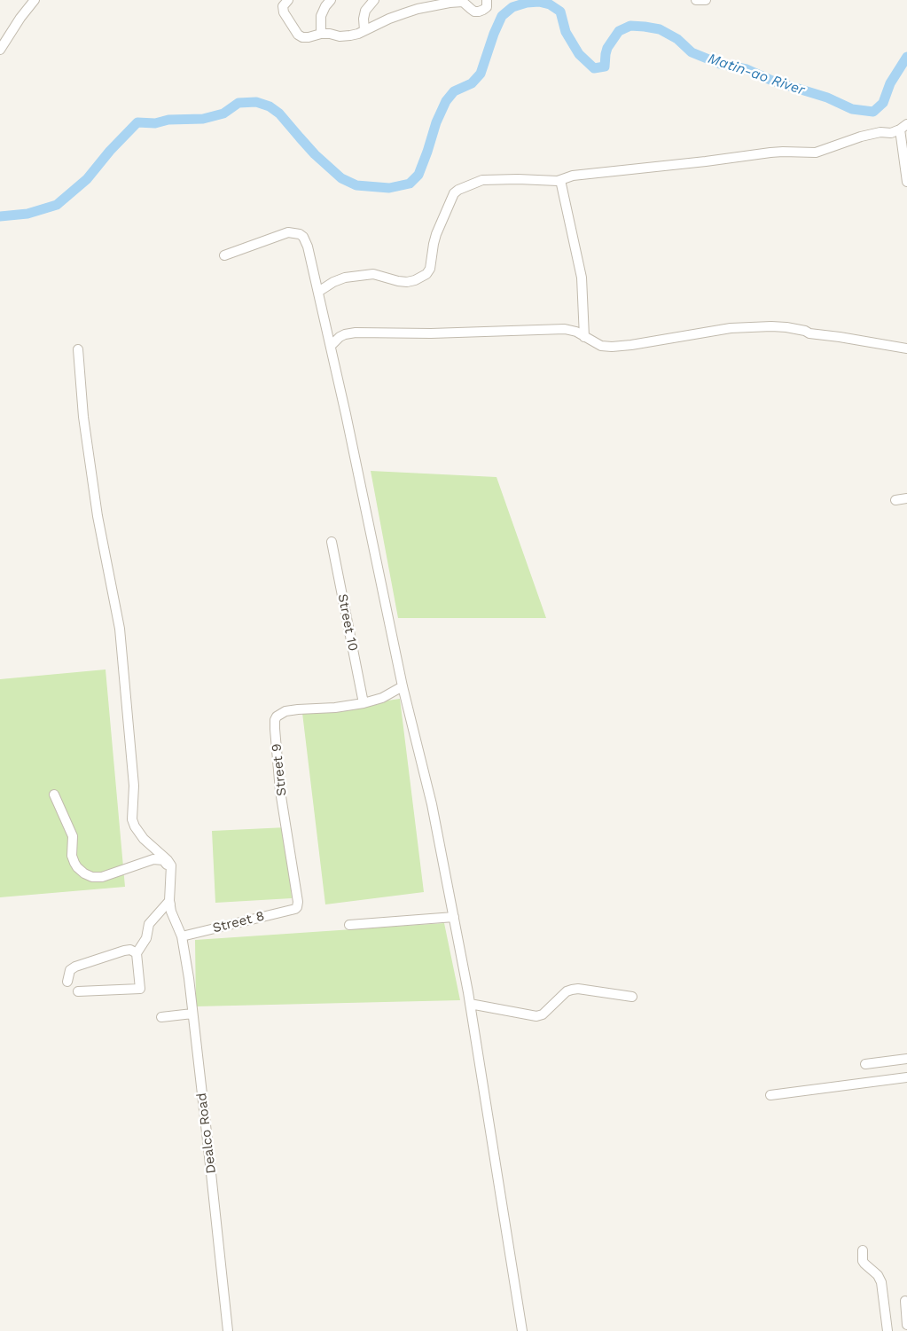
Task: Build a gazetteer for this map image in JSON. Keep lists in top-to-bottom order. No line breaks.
{"streets":{"street":["Street 10","Street 9","Street 8","Dealco Road"]},"crossings":[["Street 10","Street 9"],["Street 9","Street 8"],["Street 8","Dealco Road"]],"water":["Matin-ao River"]}
